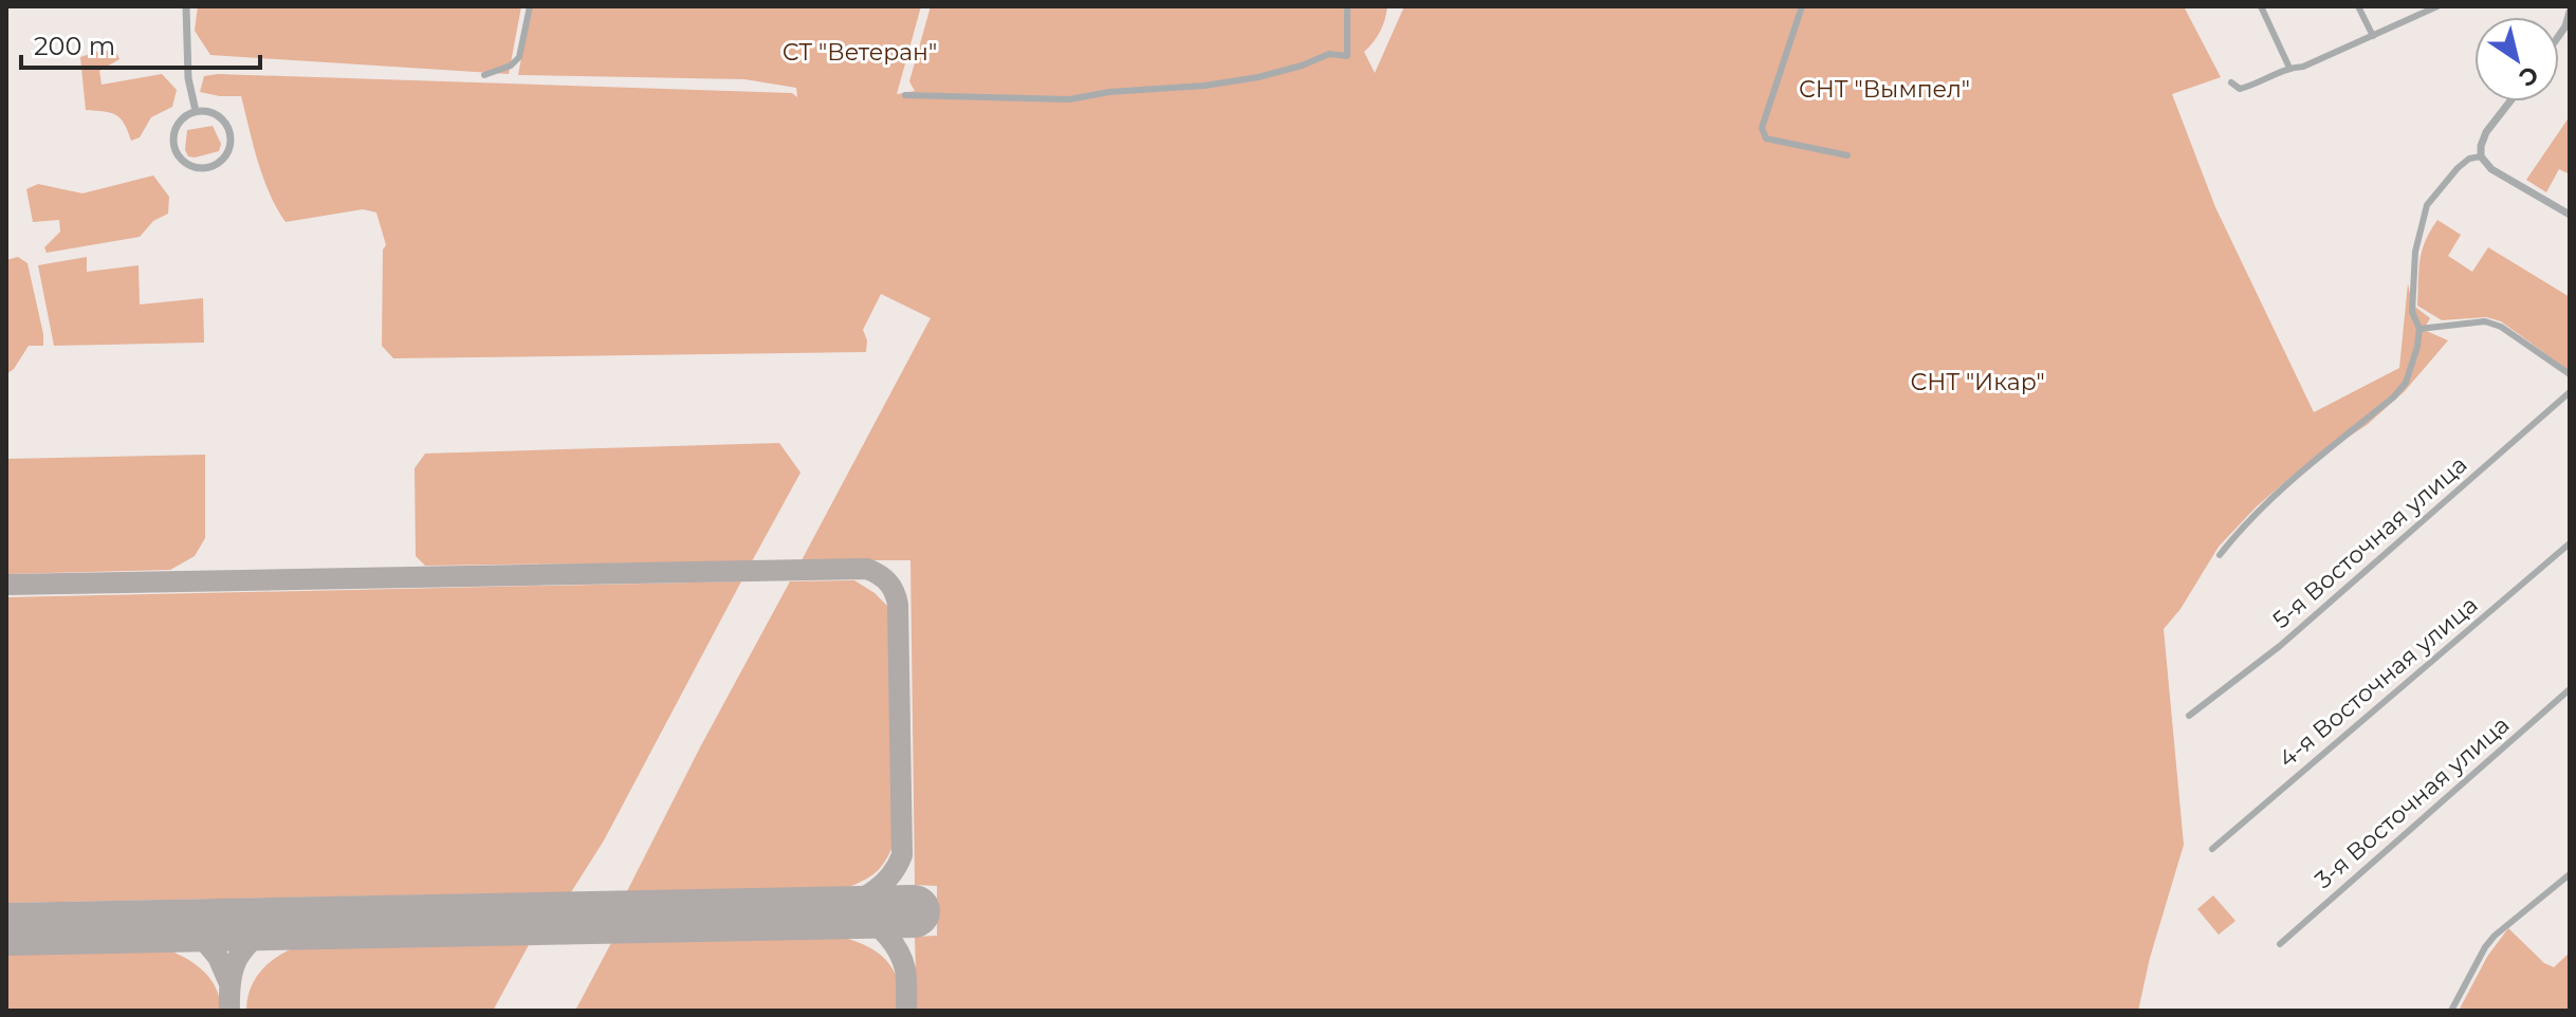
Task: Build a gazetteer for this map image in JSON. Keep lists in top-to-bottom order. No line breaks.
{"streets":{"street":["5-я Восточная улица","4-я Восточная улица","3-я Восточная улица"]},"parks":["СТ \"Ветеран\"","СНТ \"Вымпел\"","СНТ \"Икар\""],"scale_bar":"200 m","north":"bottom right"}
